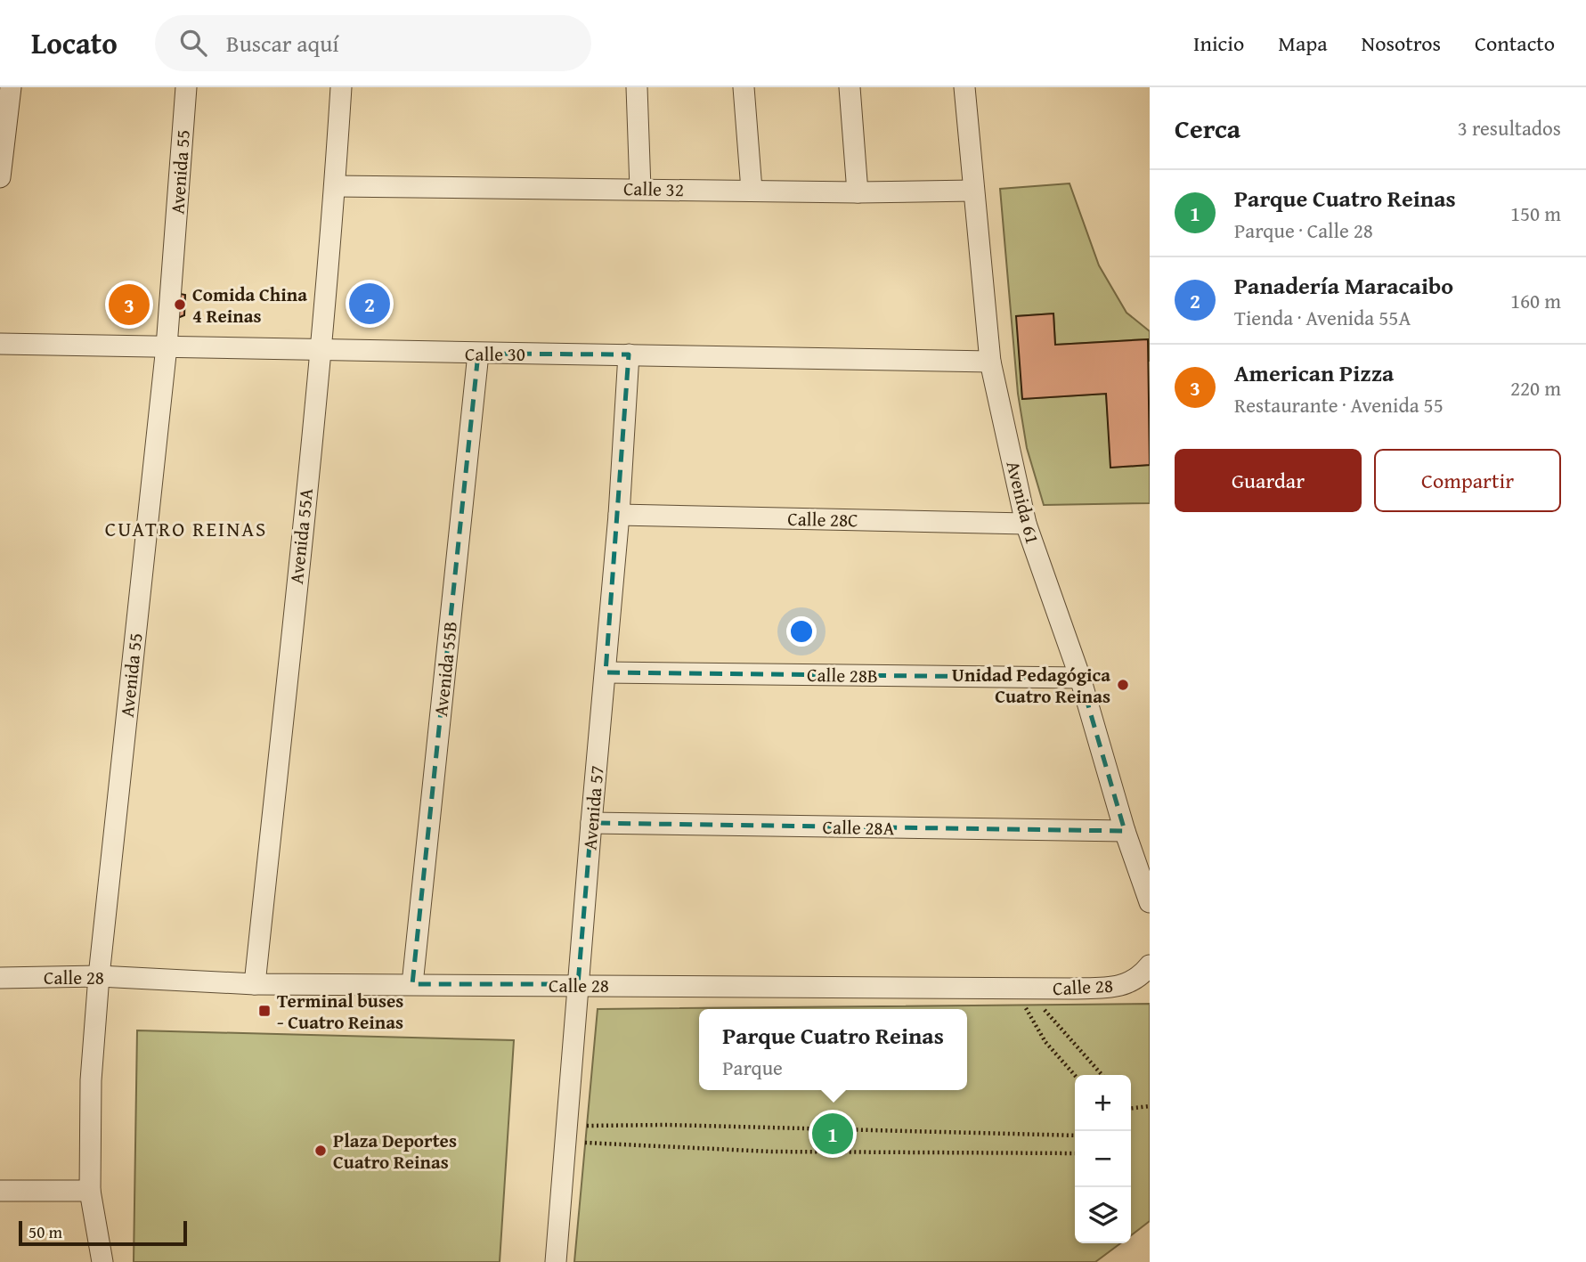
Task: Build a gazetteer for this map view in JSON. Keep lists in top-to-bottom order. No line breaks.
{"streets":{"street":["Avenida 55","Calle 32","Calle 30","Avenida 61","Calle 28C","Avenida 55A","Avenida 55B","Calle 28B","Avenida 57","Calle 28A","Calle 28"]},"crossings":[["Avenida 55","Calle 30"],["Avenida 55","Calle 28"],["Calle 32","Avenida 61"],["Calle 32","Avenida 55A"],["Calle 30","Avenida 61"],["Calle 30","Avenida 55A"],["Calle 30","Avenida 55B"],["Calle 30","Avenida 57"],["Avenida 61","Calle 28C"],["Avenida 61","Calle 28B"],["Avenida 61","Calle 28A"],["Calle 28C","Avenida 57"],["Avenida 55A","Calle 28"],["Avenida 55B","Calle 28"],["Calle 28B","Avenida 57"],["Avenida 57","Calle 28A"],["Avenida 57","Calle 28"]],"districts":["CUATRO REINAS"],"places":{"other":["Comida China 4 Reinas","Unidad Pedagógica Cuatro Reinas","Plaza Deportes Cuatro Reinas"],"transit":["Terminal buses - Cuatro Reinas"]},"scale_bar":"50 m","page":{"header":"Locato","search":"Buscar aquí","nav":["Inicio","Mapa","Nosotros","Contacto"],"heading":["Cerca","3 resultados"],"list":[{"mark":"1","name":"Parque Cuatro Reinas","note":"Parque · Calle 28","value":"150 m"},{"mark":"2","name":"Panadería Maracaibo","note":"Tienda · Avenida 55A","value":"160 m"},{"mark":"3","name":"American Pizza","note":"Restaurante · Avenida 55","value":"220 m"}],"pins":["2","3","1"],"buttons":["Guardar","Compartir"],"popup":["Parque Cuatro Reinas","Parque"],"map_buttons":["+","−"],"scale":"50 m"}}
